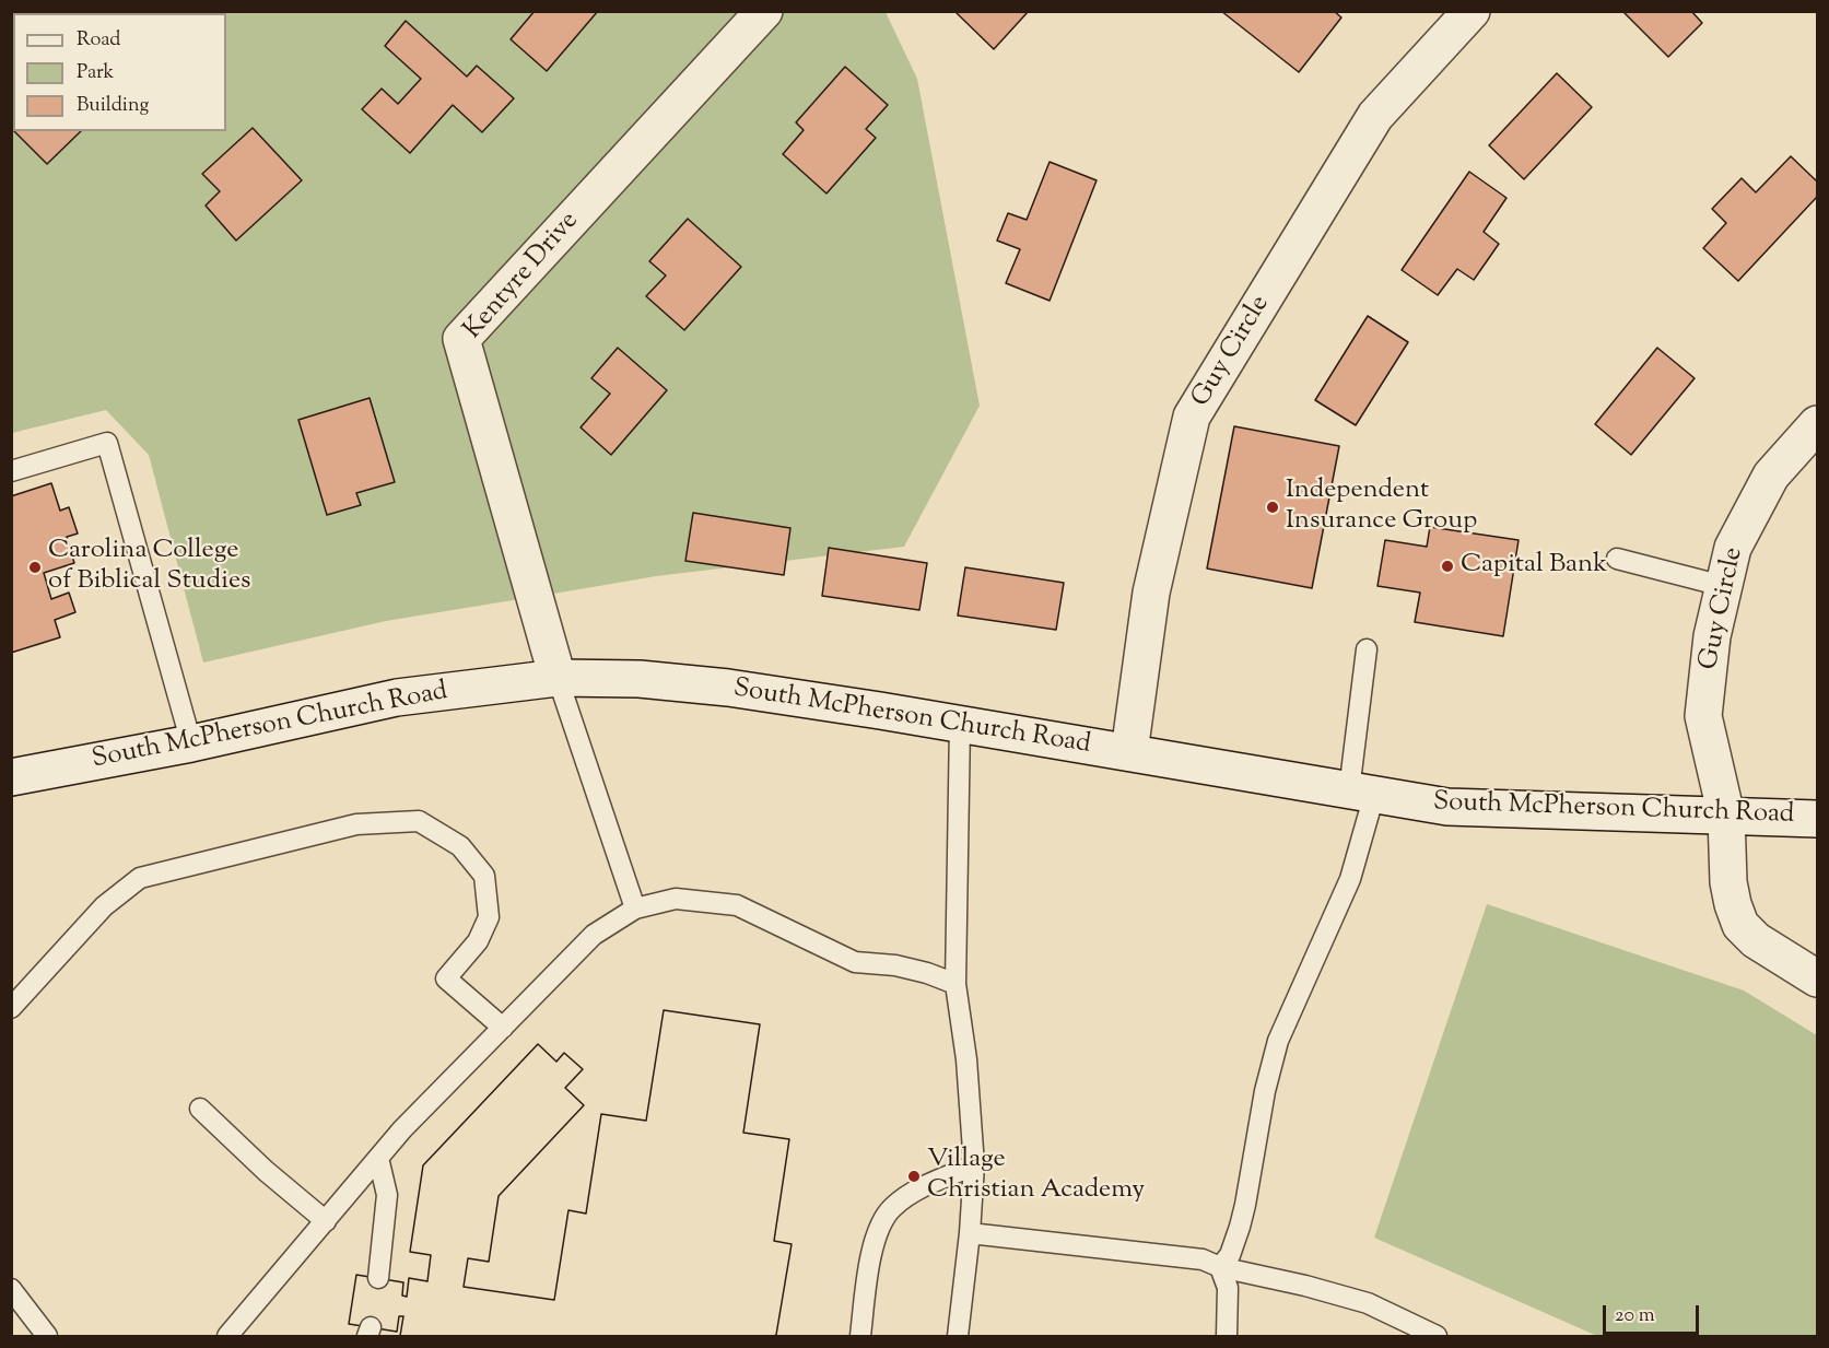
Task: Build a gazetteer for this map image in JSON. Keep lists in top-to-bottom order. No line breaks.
{"streets":{"street":["Kentyre Drive","Guy Circle","South McPherson Church Road"]},"crossings":[["Kentyre Drive","South McPherson Church Road"],["Guy Circle","South McPherson Church Road"]],"places":["Independent Insurance Group","Capital Bank","Carolina College of Biblical Studies","Village Christian Academy"],"legend":["Road","Park","Building"],"scale_bar":"20 m"}
